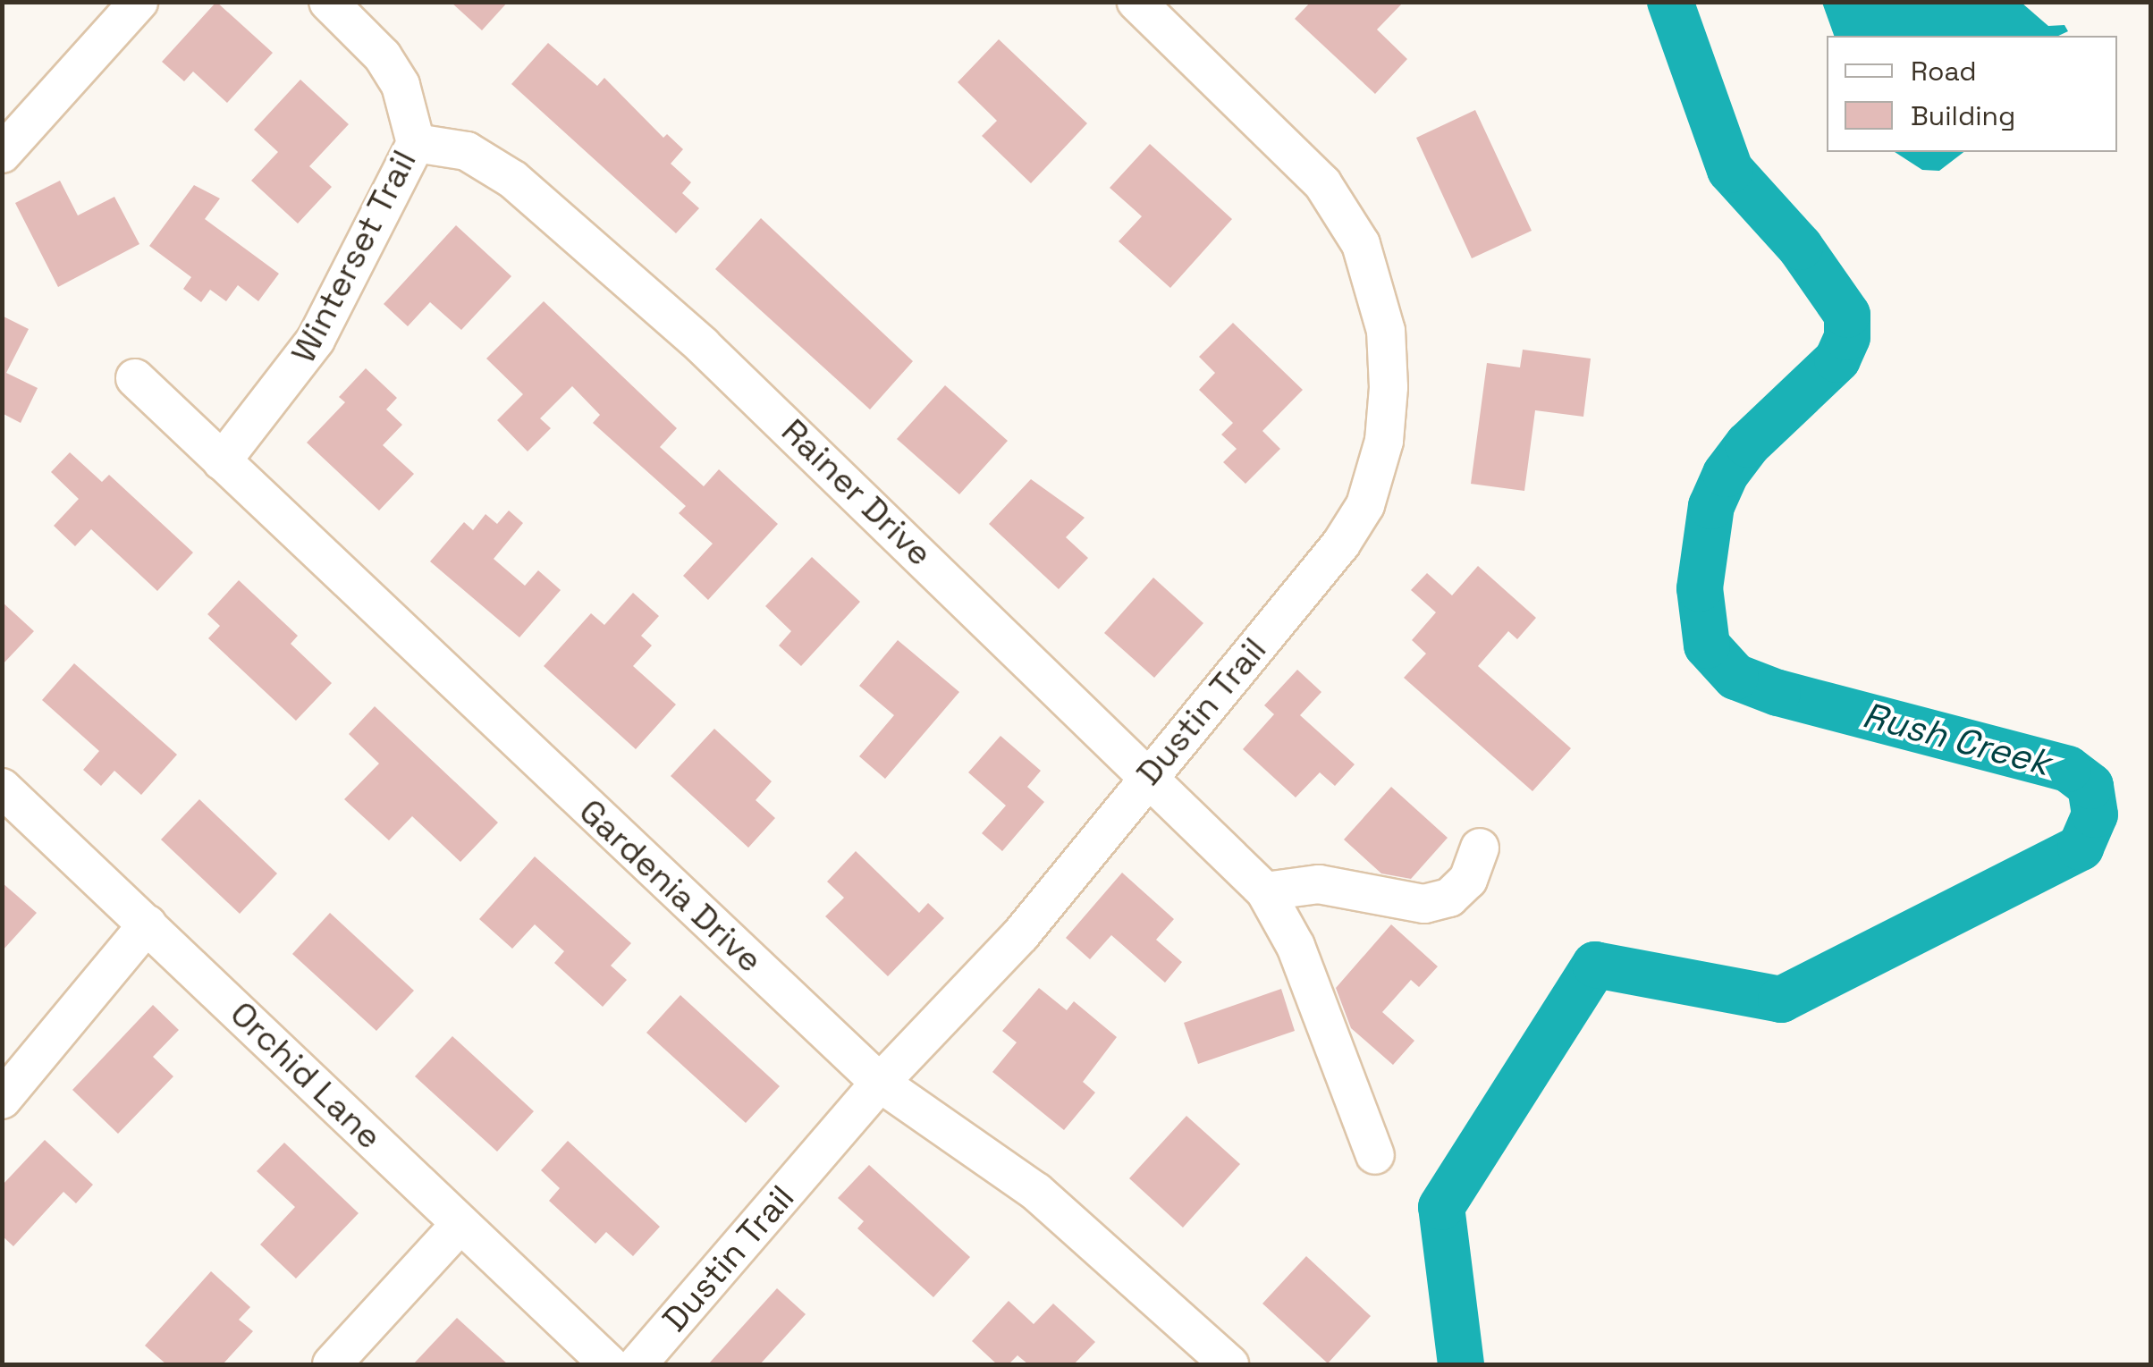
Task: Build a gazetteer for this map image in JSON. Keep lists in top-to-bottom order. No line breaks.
{"streets":{"street":["Winterset Trail","Rainer Drive","Dustin Trail","Gardenia Drive","Orchid Lane"]},"crossings":[["Winterset Trail","Rainer Drive"],["Winterset Trail","Gardenia Drive"],["Rainer Drive","Dustin Trail"],["Dustin Trail","Gardenia Drive"]],"water":["Rush Creek"],"legend":["Road","Building"]}
